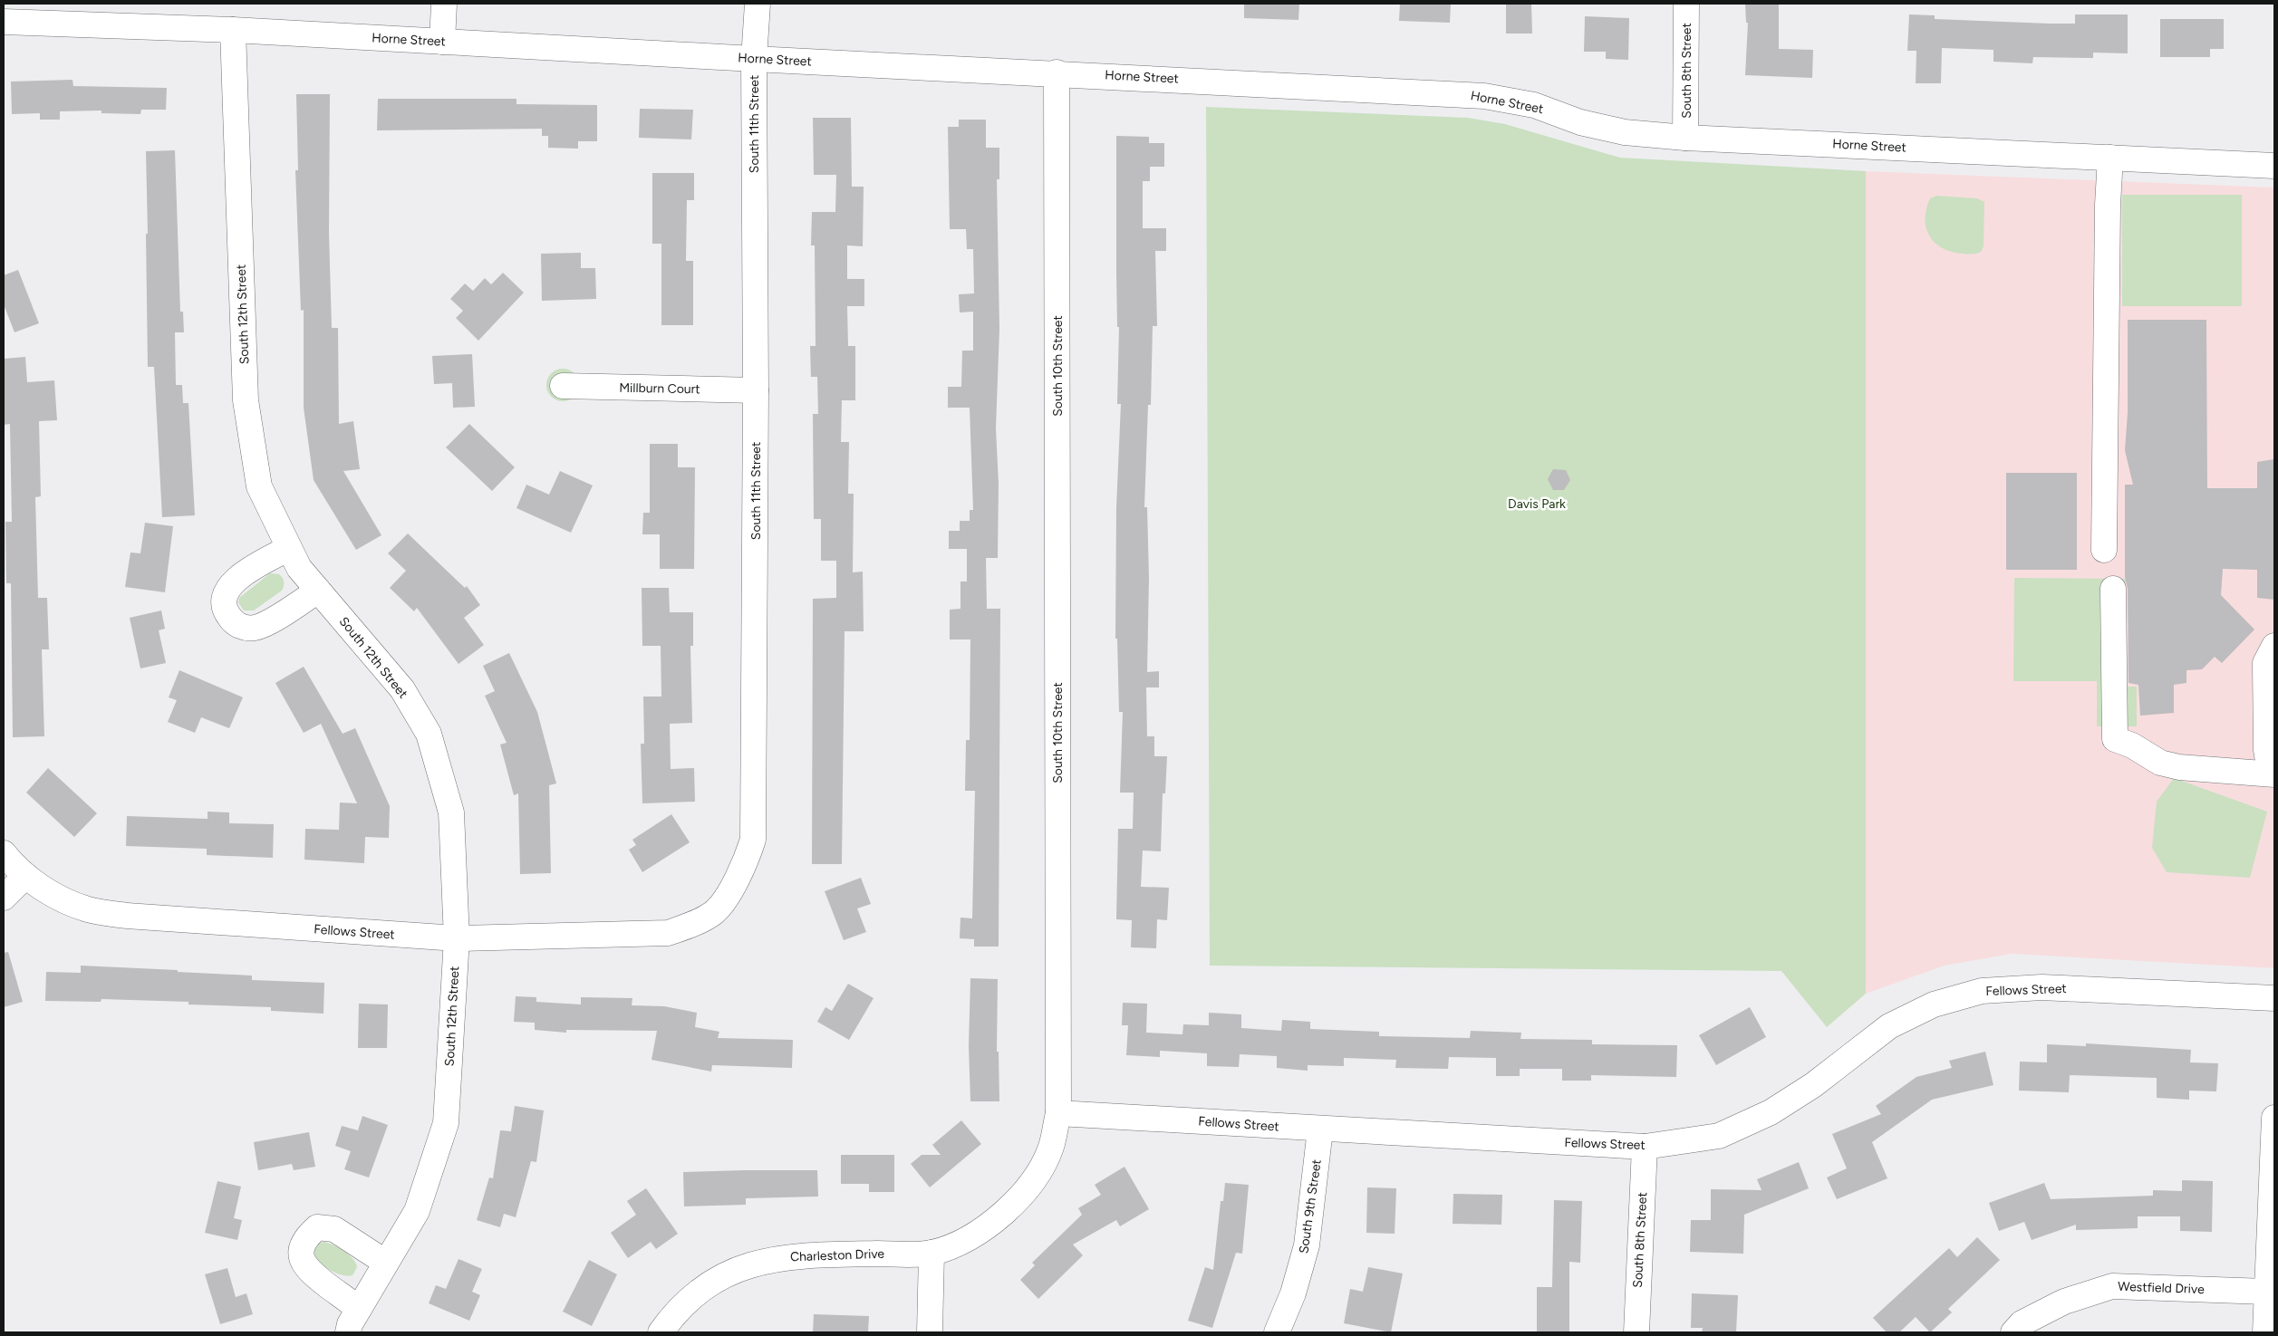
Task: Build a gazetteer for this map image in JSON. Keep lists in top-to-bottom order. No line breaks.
{"streets":{"street":["Horne Street","South 8th Street","South 11th Street","South 12th Street","South 10th Street","Millburn Court","Fellows Street","South 9th Street","Charleston Drive","Westfield Drive"]},"crossings":[["Horne Street","South 8th Street"],["Horne Street","South 11th Street"],["Horne Street","South 12th Street"],["Horne Street","South 10th Street"],["South 8th Street","Fellows Street"],["South 11th Street","Millburn Court"],["South 11th Street","Fellows Street"],["South 12th Street","Fellows Street"],["South 10th Street","Fellows Street"],["South 10th Street","Charleston Drive"],["Fellows Street","South 9th Street"]],"parks":["Davis Park"]}
